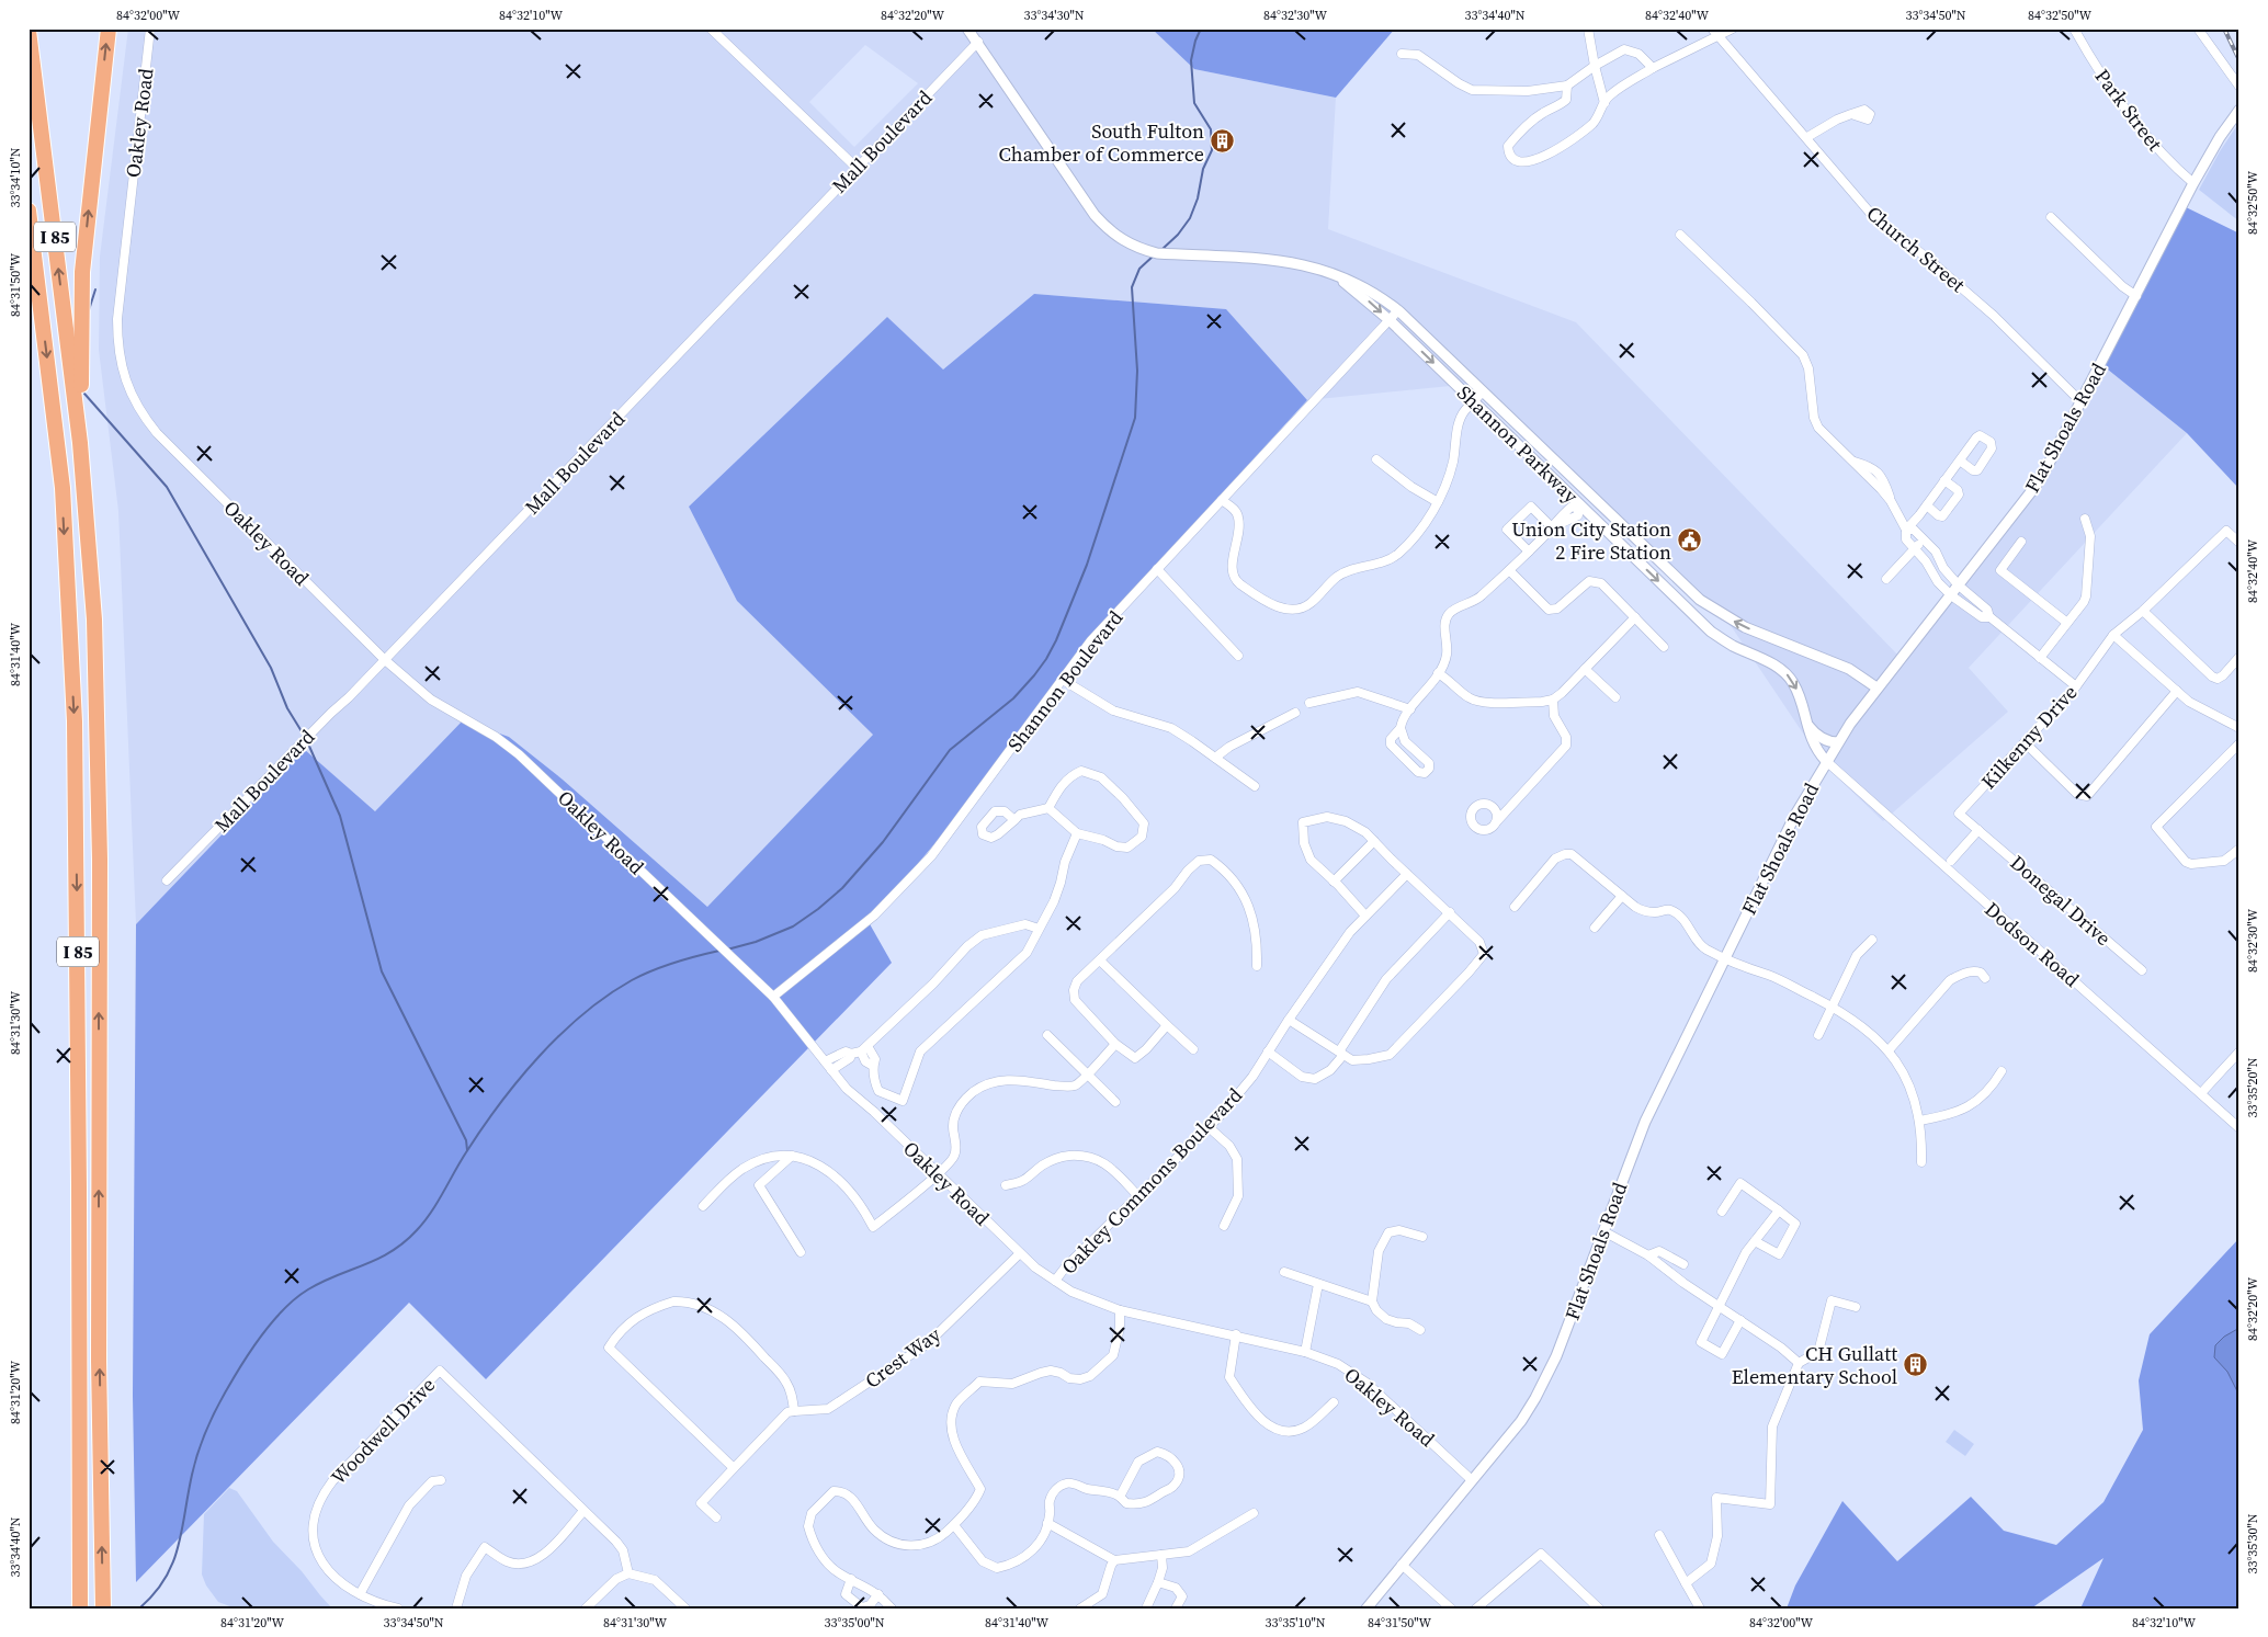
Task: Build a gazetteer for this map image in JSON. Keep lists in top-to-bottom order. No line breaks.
{"streets":{"highway":["I 85"],"street":["Park Street","Oakley Road","Mall Boulevard","Church Street","Flat Shoals Road","Shannon Parkway","Shannon Boulevard","Kilkenny Drive","Donegal Drive","Dodson Road","Oakley Commons Boulevard","Crest Way","Woodwell Drive"]},"crossings":[["Park Street","Flat Shoals Road"],["Oakley Road","Mall Boulevard"],["Oakley Road","Flat Shoals Road"],["Oakley Road","Shannon Boulevard"],["Oakley Road","Oakley Commons Boulevard"],["Oakley Road","Crest Way"],["Mall Boulevard","Shannon Parkway"],["Church Street","Flat Shoals Road"],["Flat Shoals Road","Shannon Parkway"],["Flat Shoals Road","Dodson Road"],["Shannon Parkway","Shannon Boulevard"],["Shannon Parkway","Dodson Road"],["Kilkenny Drive","Donegal Drive"]],"places":{"building":["South Fulton Chamber of Commerce","CH Gullatt Elementary School"],"public building":["Union City Station 2 Fire Station"]},"coordinates":["84°32'00\"W","84°32'10\"W","84°32'20\"W","33°34'30\"N","84°32'30\"W","33°34'40\"N","84°32'40\"W","33°34'50\"N","84°32'50\"W","33°34'10\"N","84°31'50\"W","84°31'40\"W","84°31'30\"W","33°35'20\"N","84°31'20\"W","33°35'30\"N","33°35'00\"N","33°35'10\"N"]}
